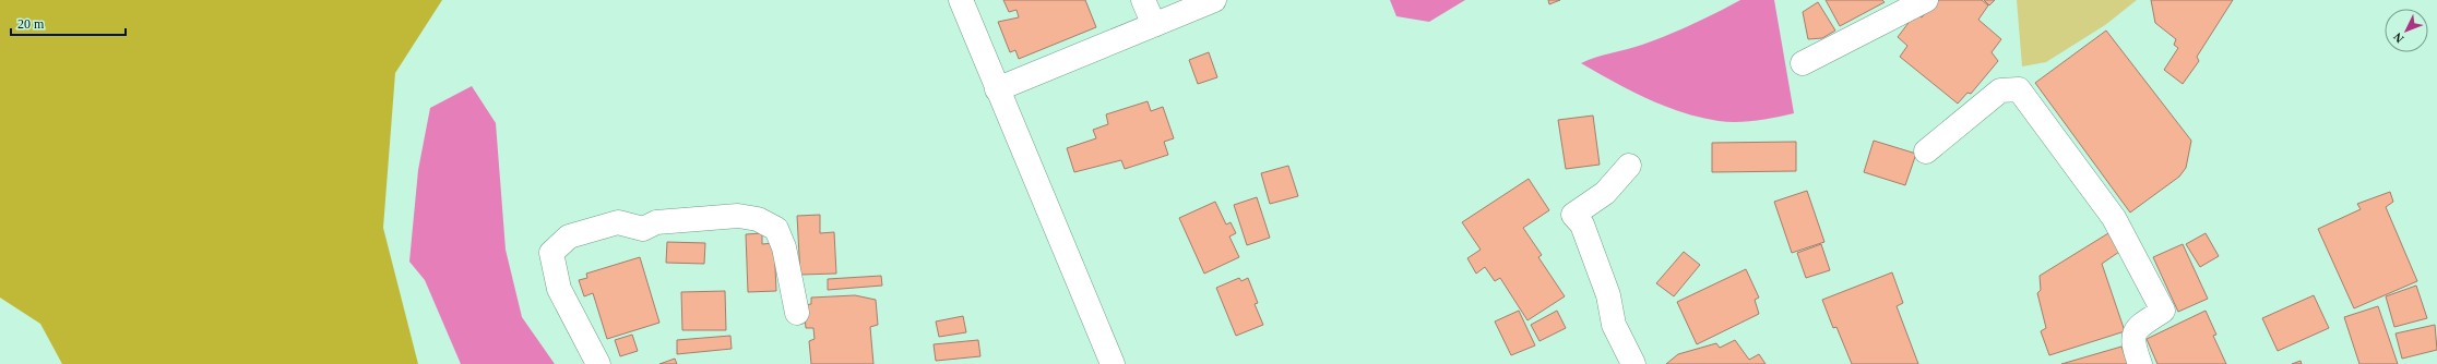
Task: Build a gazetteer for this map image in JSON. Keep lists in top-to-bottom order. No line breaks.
{"scale_bar":"20 m","north":"bottom left"}
